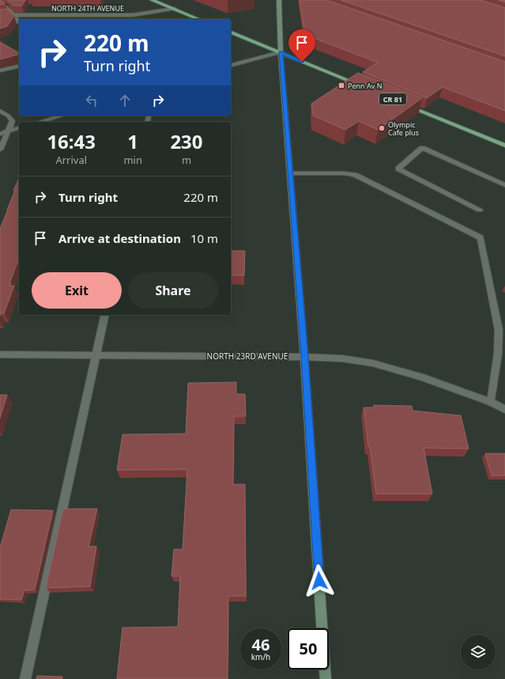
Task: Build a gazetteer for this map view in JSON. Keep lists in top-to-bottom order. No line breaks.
{"streets":{"main road":["CR 81"],"street":["NORTH 24TH AVENUE","NORTH 23RD AVENUE"]},"places":{"transit":["Penn Av N"],"other":["Olympic Cafe plus"]},"page":{"turn":["220 m","Turn right"],"eta":["16:43","Arrival","1","min","230","m"],"list":[{"name":"Turn right","value":"220 m"},{"name":"Arrive at destination","value":"10 m"}],"buttons":["Exit","Share"],"speed":"46 km/h","limit":"50"}}
